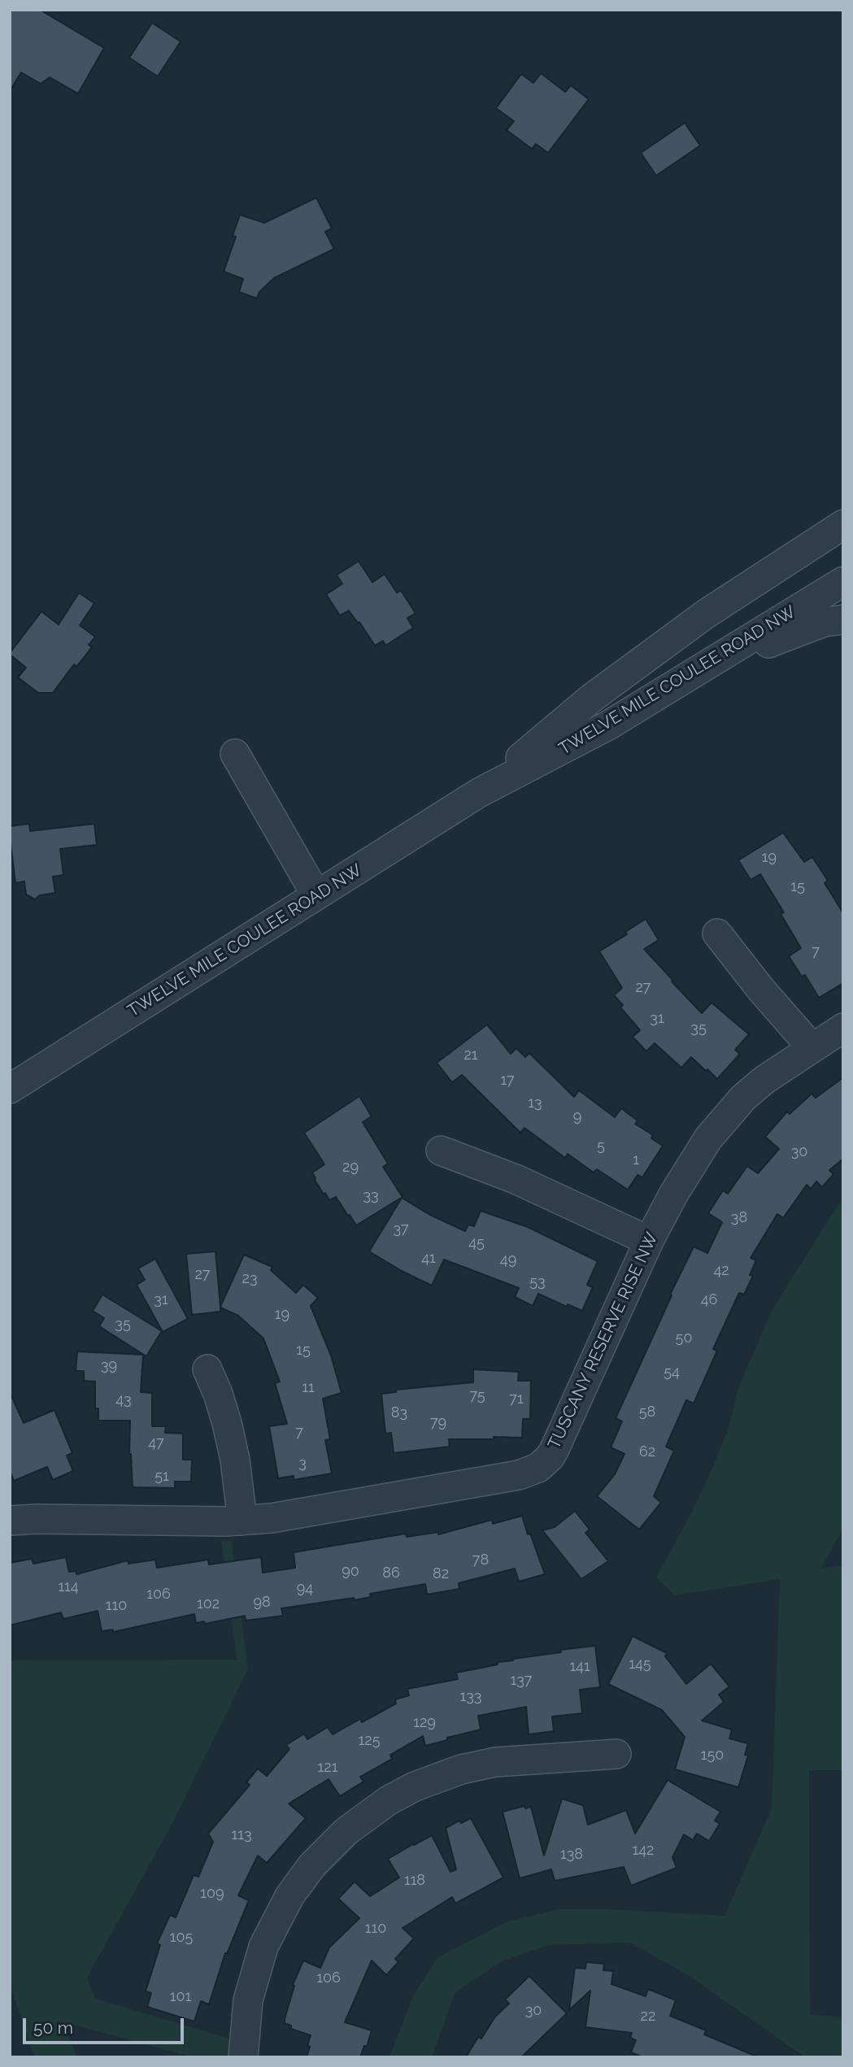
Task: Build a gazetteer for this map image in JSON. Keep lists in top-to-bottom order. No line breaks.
{"streets":{"street":["TWELVE MILE COULEE ROAD NW","TUSCANY RESERVE RISE NW"]},"house_numbers":["19","15","7","27","31","35","21","17","13","9","5","30","1","29","33","38","37","45","41","49","42","27","23","53","31","46","19","35","50","15","39","54","11","75","71","43","58","83","79","7","47","62","3","51","78","90","86","82","114","94","106","98","102","110","145","141","137","133","129","125","150","121","113","142","138","118","109","110","105","106","101","30","22"],"scale_bar":"50 m"}
